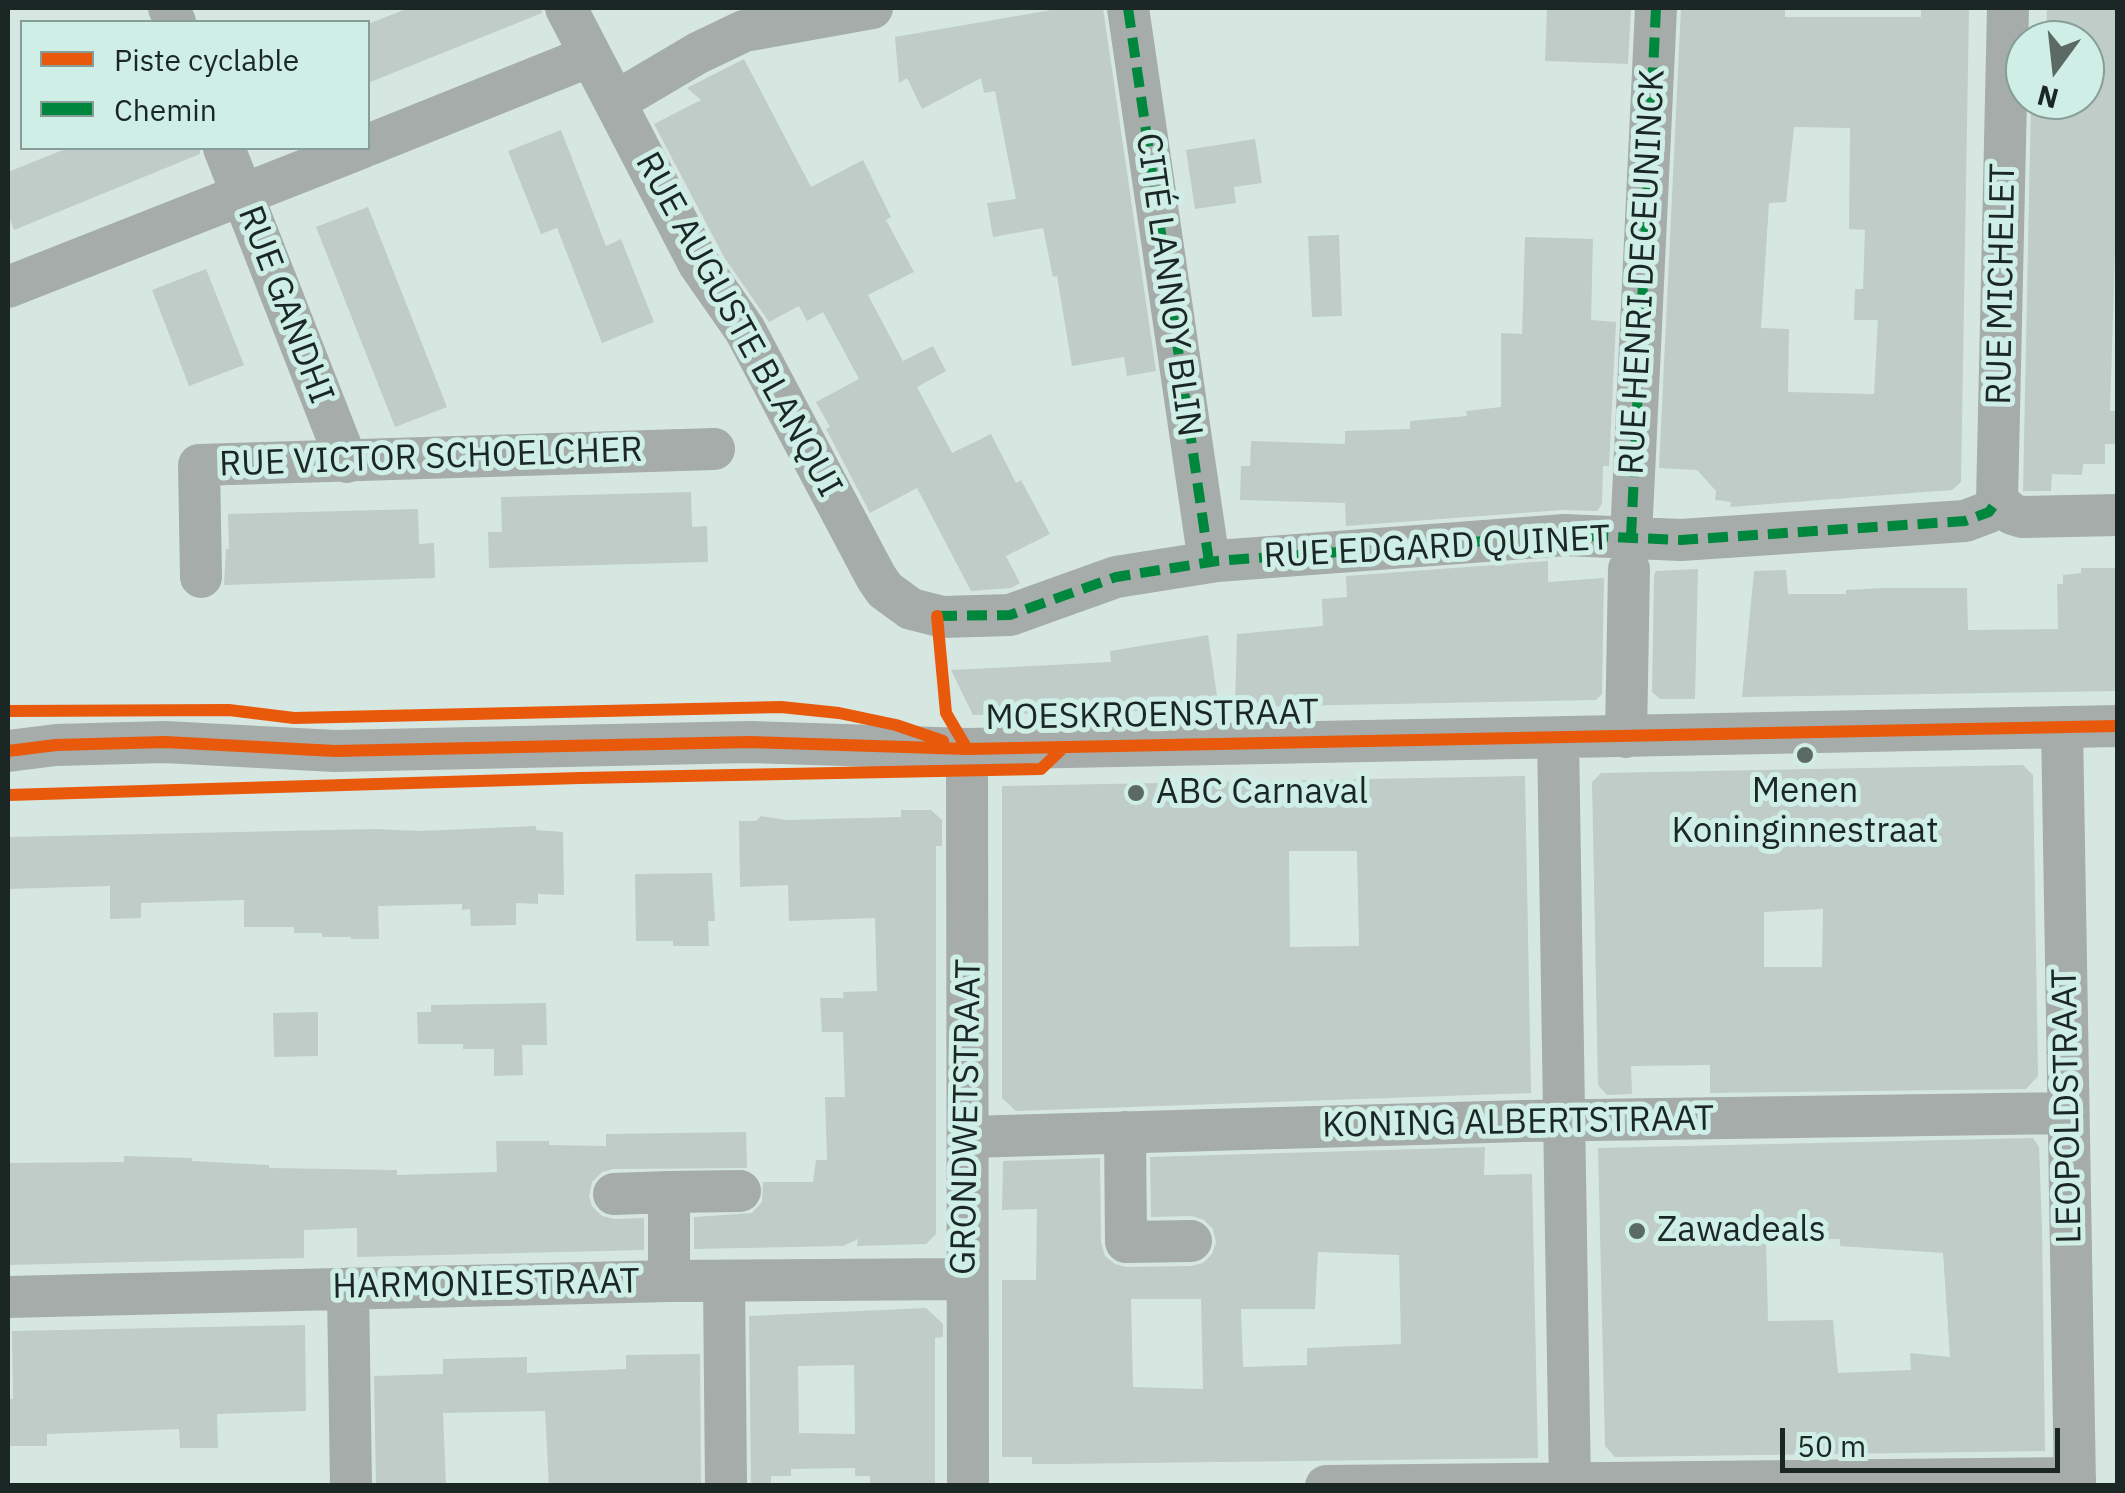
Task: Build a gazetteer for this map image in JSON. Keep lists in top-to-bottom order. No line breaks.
{"streets":{"street":["RUE HENRI DECEUNINCK","RUE MICHELET","CITÉ LANNOY BLIN","RUE GANDHI","RUE AUGUSTE BLANQUI","RUE VICTOR SCHOELCHER","RUE EDGARD QUINET","MOESKROENSTRAAT","LEOPOLDSTRAAT","GRONDWETSTRAAT","KONING ALBERTSTRAAT","HARMONIESTRAAT"]},"crossings":[["RUE HENRI DECEUNINCK","RUE EDGARD QUINET"],["RUE HENRI DECEUNINCK","MOESKROENSTRAAT"],["RUE MICHELET","RUE EDGARD QUINET"],["CITÉ LANNOY BLIN","RUE EDGARD QUINET"],["RUE GANDHI","RUE VICTOR SCHOELCHER"],["RUE AUGUSTE BLANQUI","RUE EDGARD QUINET"],["MOESKROENSTRAAT","LEOPOLDSTRAAT"],["MOESKROENSTRAAT","GRONDWETSTRAAT"],["LEOPOLDSTRAAT","KONING ALBERTSTRAAT"],["GRONDWETSTRAAT","KONING ALBERTSTRAAT"],["GRONDWETSTRAAT","HARMONIESTRAAT"]],"places":["Menen Koninginnestraat","ABC Carnaval","Zawadeals"],"legend":["Piste cyclable","Chemin"],"scale_bar":"50 m","north":"bottom"}
